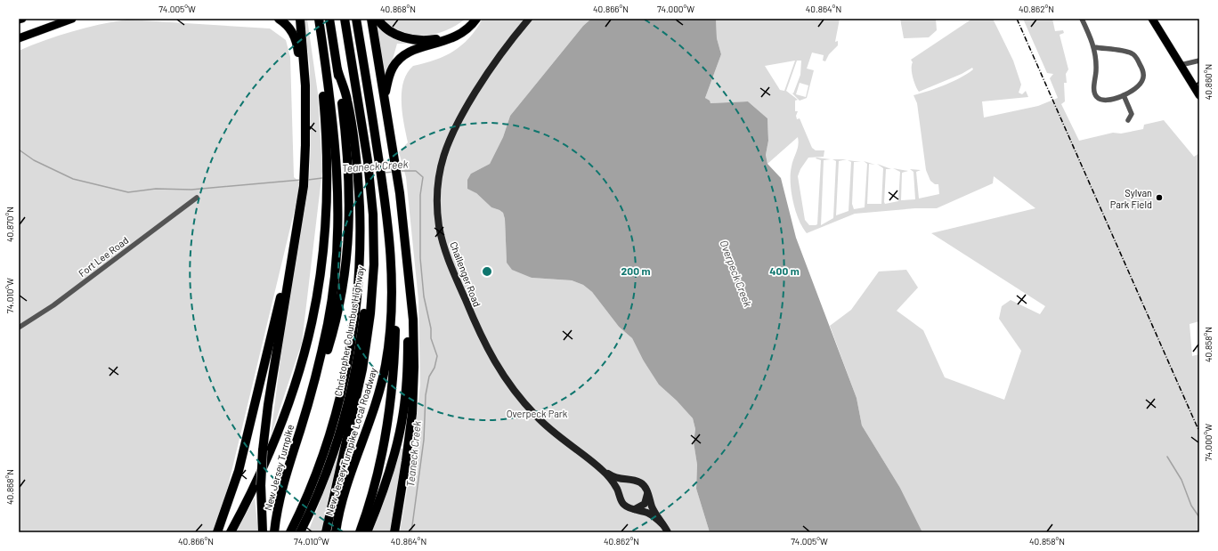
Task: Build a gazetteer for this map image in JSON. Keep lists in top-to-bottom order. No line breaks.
{"streets":{"highway":["Christopher Columbus Highway","New Jersey Turnpike Local Roadway","New Jersey Turnpike"],"street":["Fort Lee Road","Challenger Road"]},"water":["Teaneck Creek","Overpeck Creek"],"parks":["Overpeck Park"],"places":["Sylvan Park Field"],"coordinates":["74.005°W","40.868°N","40.866°N","74.000°W","40.864°N","40.862°N","40.860°N","40.870°N","74.010°W","40.858°N"],"rings":["200 m","400 m"]}
